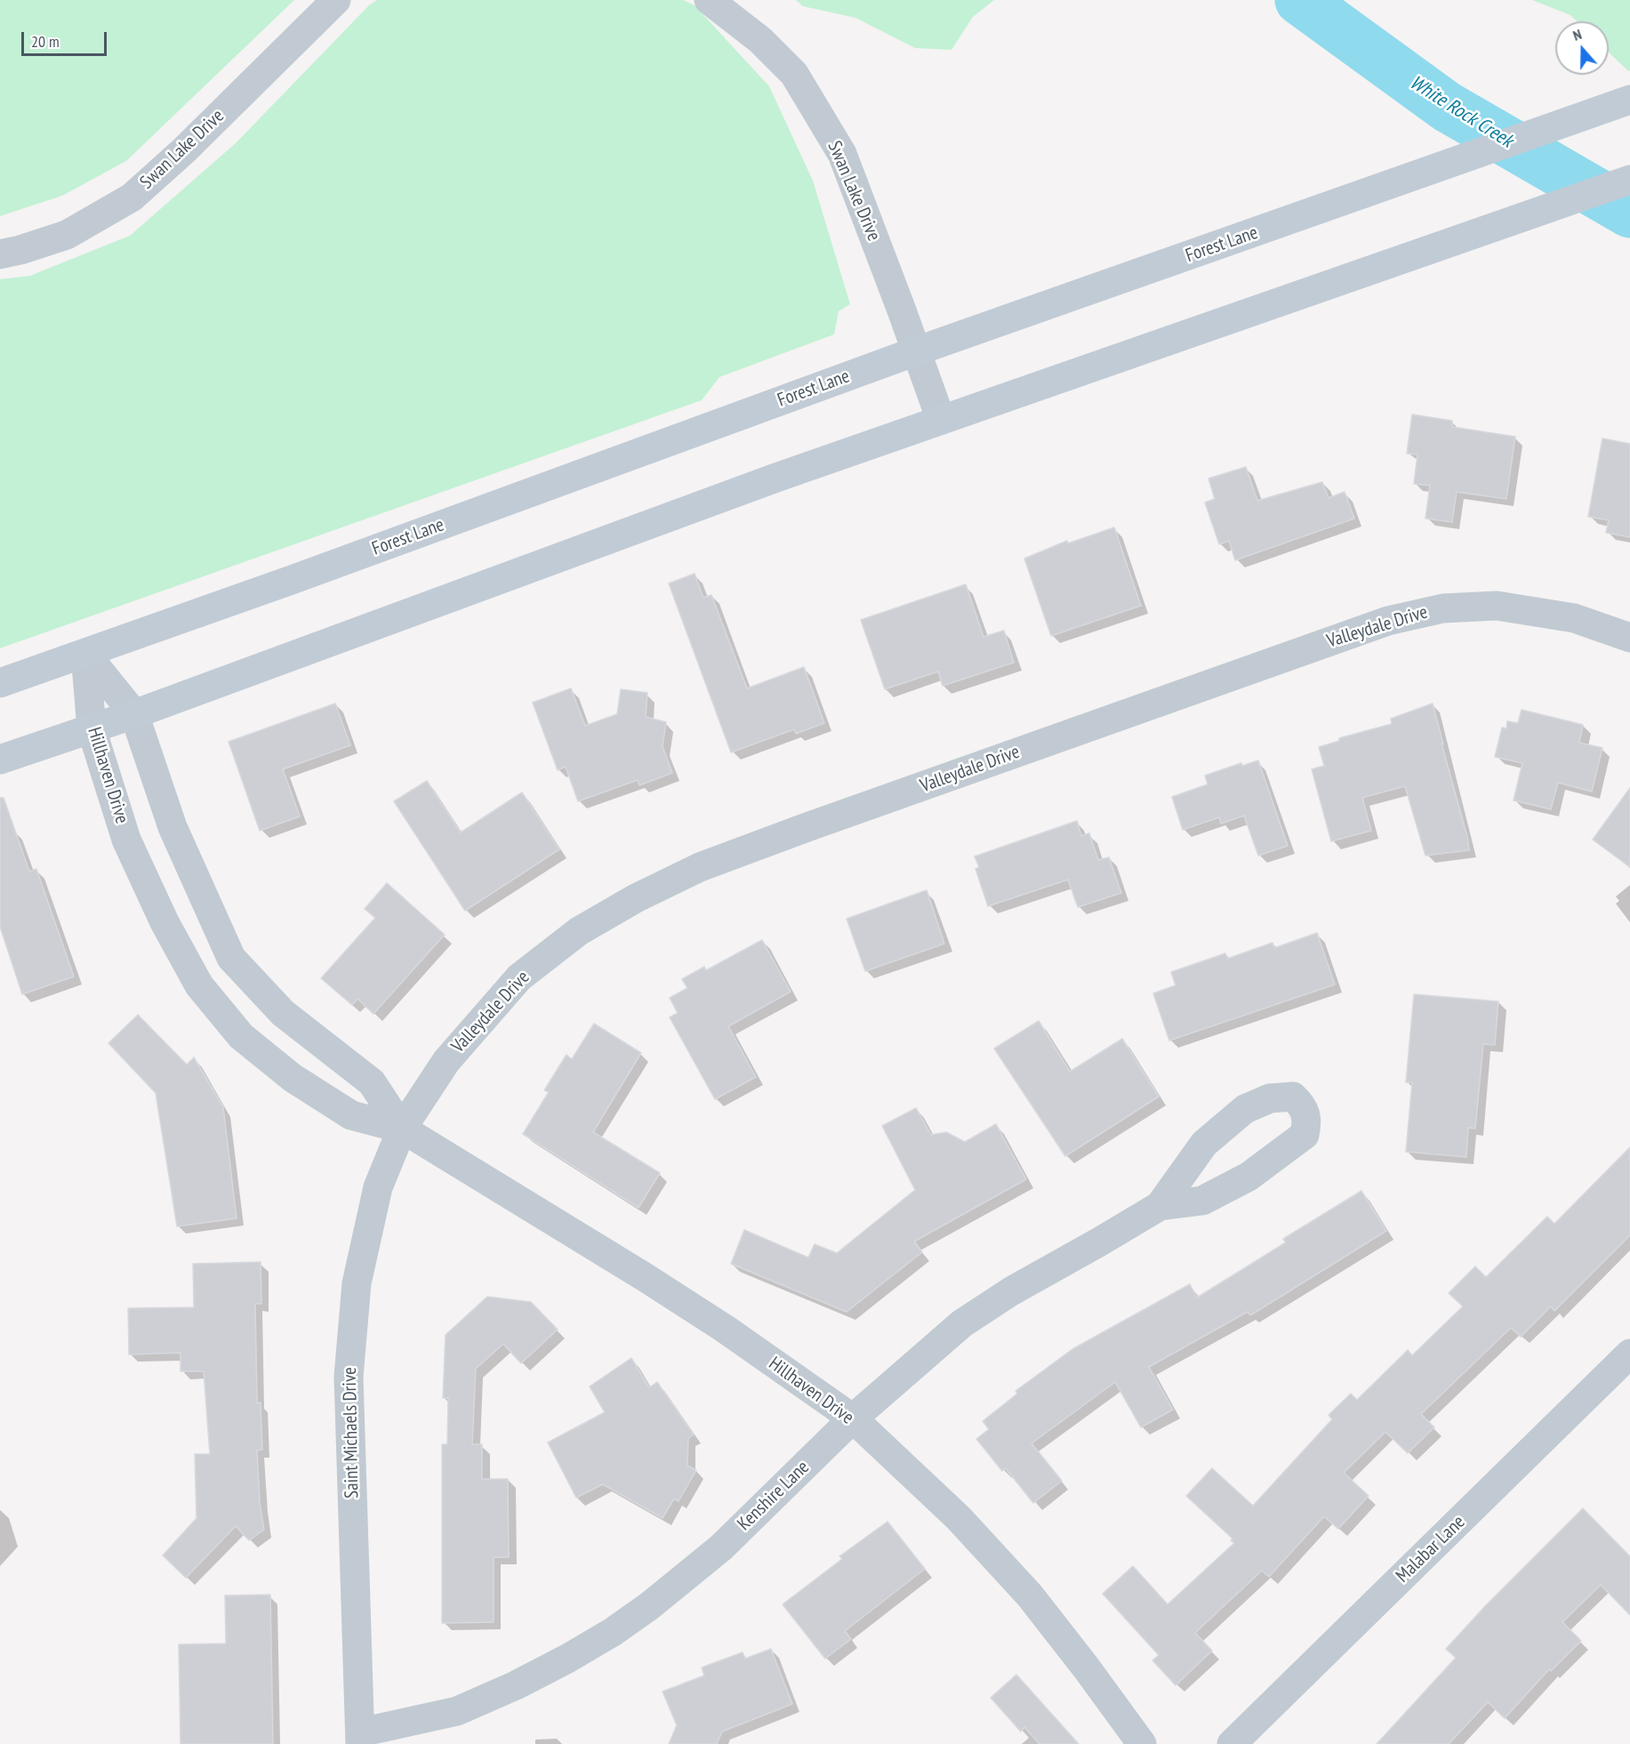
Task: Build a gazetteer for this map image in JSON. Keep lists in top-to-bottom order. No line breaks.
{"streets":{"main road":["Forest Lane"],"street":["Swan Lake Drive","Valleydale Drive","Hillhaven Drive","Saint Michaels Drive","Kenshire Lane","Malabar Lane"]},"crossings":[["Swan Lake Drive","Forest Lane"],["Forest Lane","Hillhaven Drive"],["Valleydale Drive","Hillhaven Drive"],["Valleydale Drive","Saint Michaels Drive"],["Hillhaven Drive","Saint Michaels Drive"],["Hillhaven Drive","Kenshire Lane"],["Saint Michaels Drive","Kenshire Lane"]],"water":["White Rock Creek"],"scale_bar":"20 m","north":"top"}
